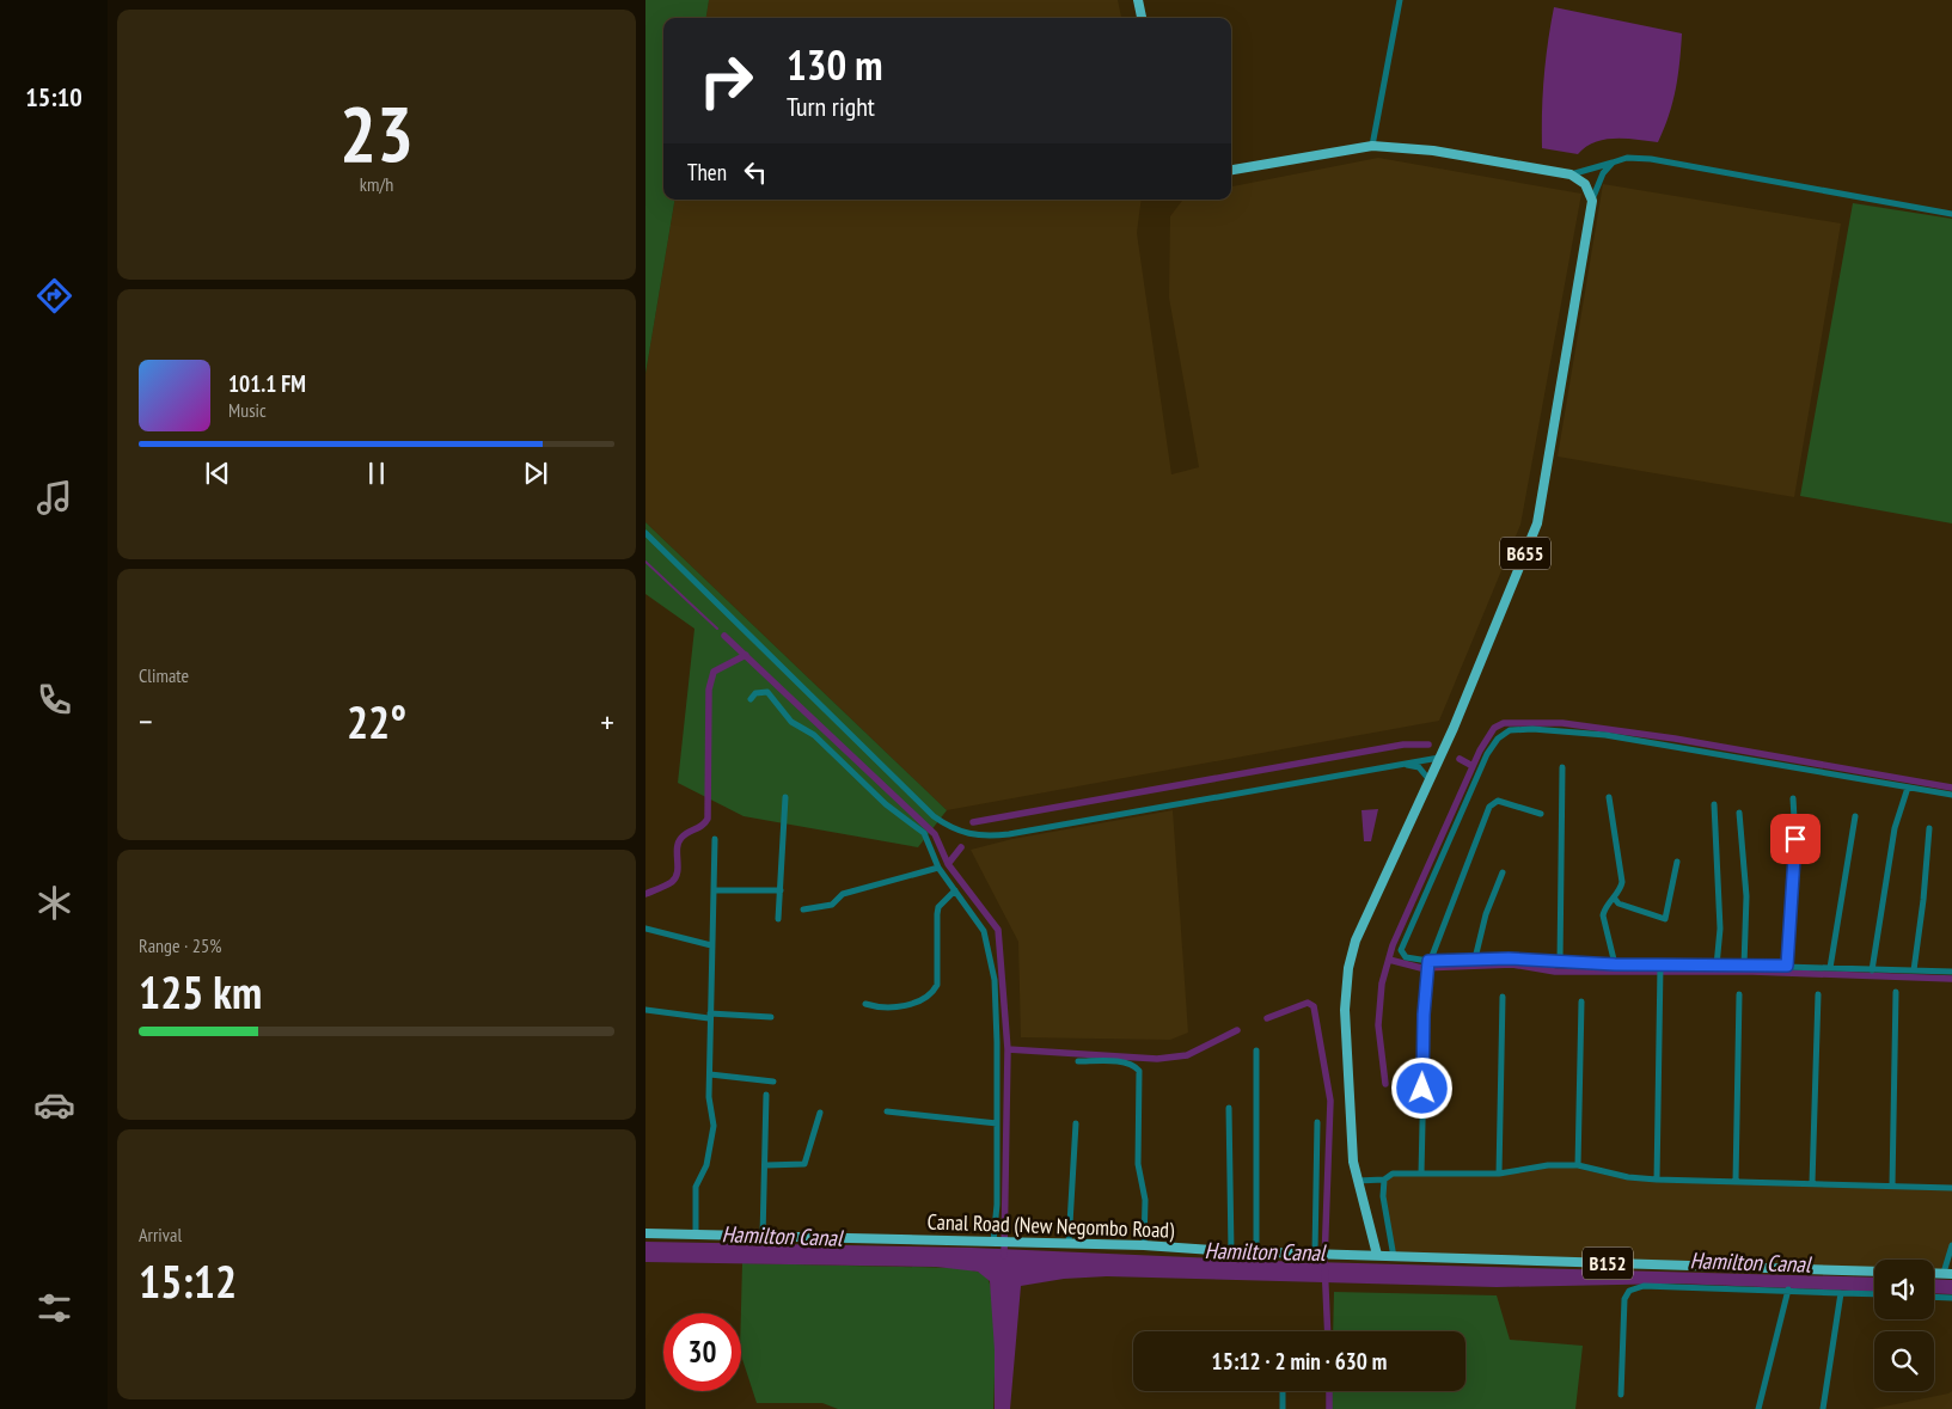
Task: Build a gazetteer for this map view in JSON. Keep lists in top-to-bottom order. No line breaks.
{"streets":{"main road":["B655","Canal Road (New Negombo Road)","B152"]},"crossings":[["B655","Canal Road (New Negombo Road)"]],"water":["Hamilton Canal"],"page":{"tabs":"15:10","tile":[["23","km/h"],"Climate",["Range · 25%","125 km"],["Arrival","15:12"]],"turn":["130 m","Turn right"],"then":"Then","song":["101.1 FM","Music"],"heat":["−","22°","+"],"limit":"30","trip":"15:12 · 2 min · 630 m"}}
